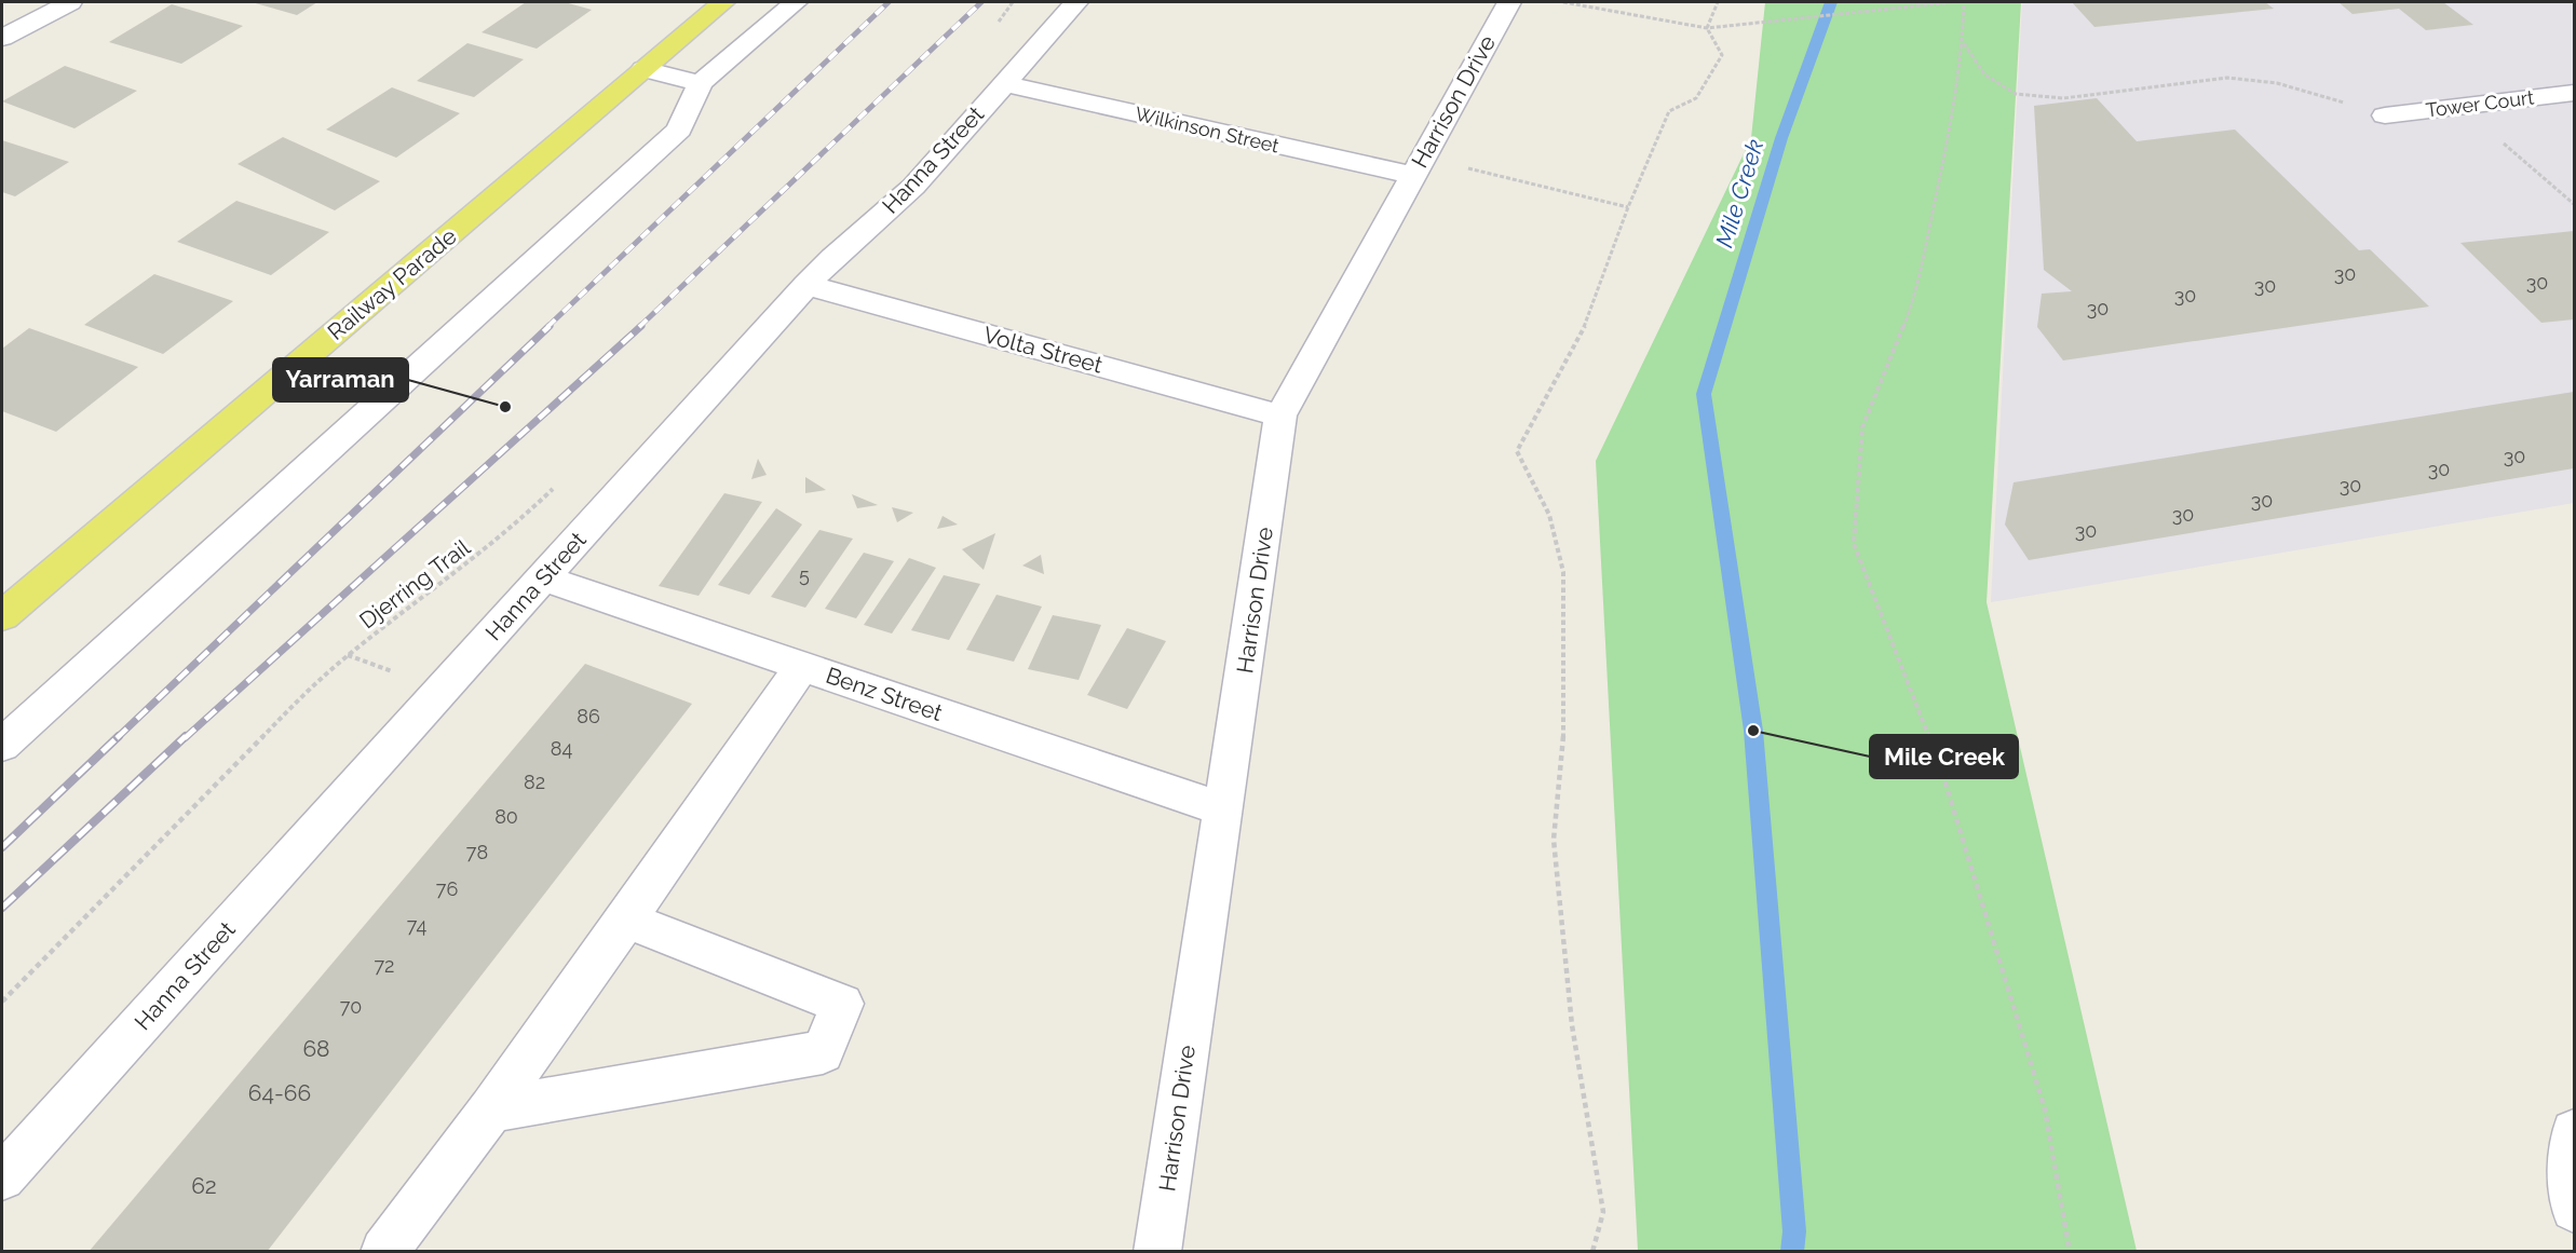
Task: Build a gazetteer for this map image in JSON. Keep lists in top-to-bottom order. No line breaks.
{"streets":{"main road":["Railway Parade"],"street":["Harrison Drive","Tower Court","Wilkinson Street","Hanna Street","Volta Street","Benz Street"],"path":["Djerring Trail"]},"crossings":[["Harrison Drive","Wilkinson Street"],["Harrison Drive","Volta Street"],["Harrison Drive","Benz Street"],["Wilkinson Street","Hanna Street"],["Hanna Street","Volta Street"],["Hanna Street","Benz Street"]],"water":["Mile Creek"],"places":["Yarraman","Mile Creek"],"house_numbers":["30","30","30","30","30","30","30","30","30","30","30","5","86","84","82","80","78","76","74","72","70","68","64-66","62"]}
